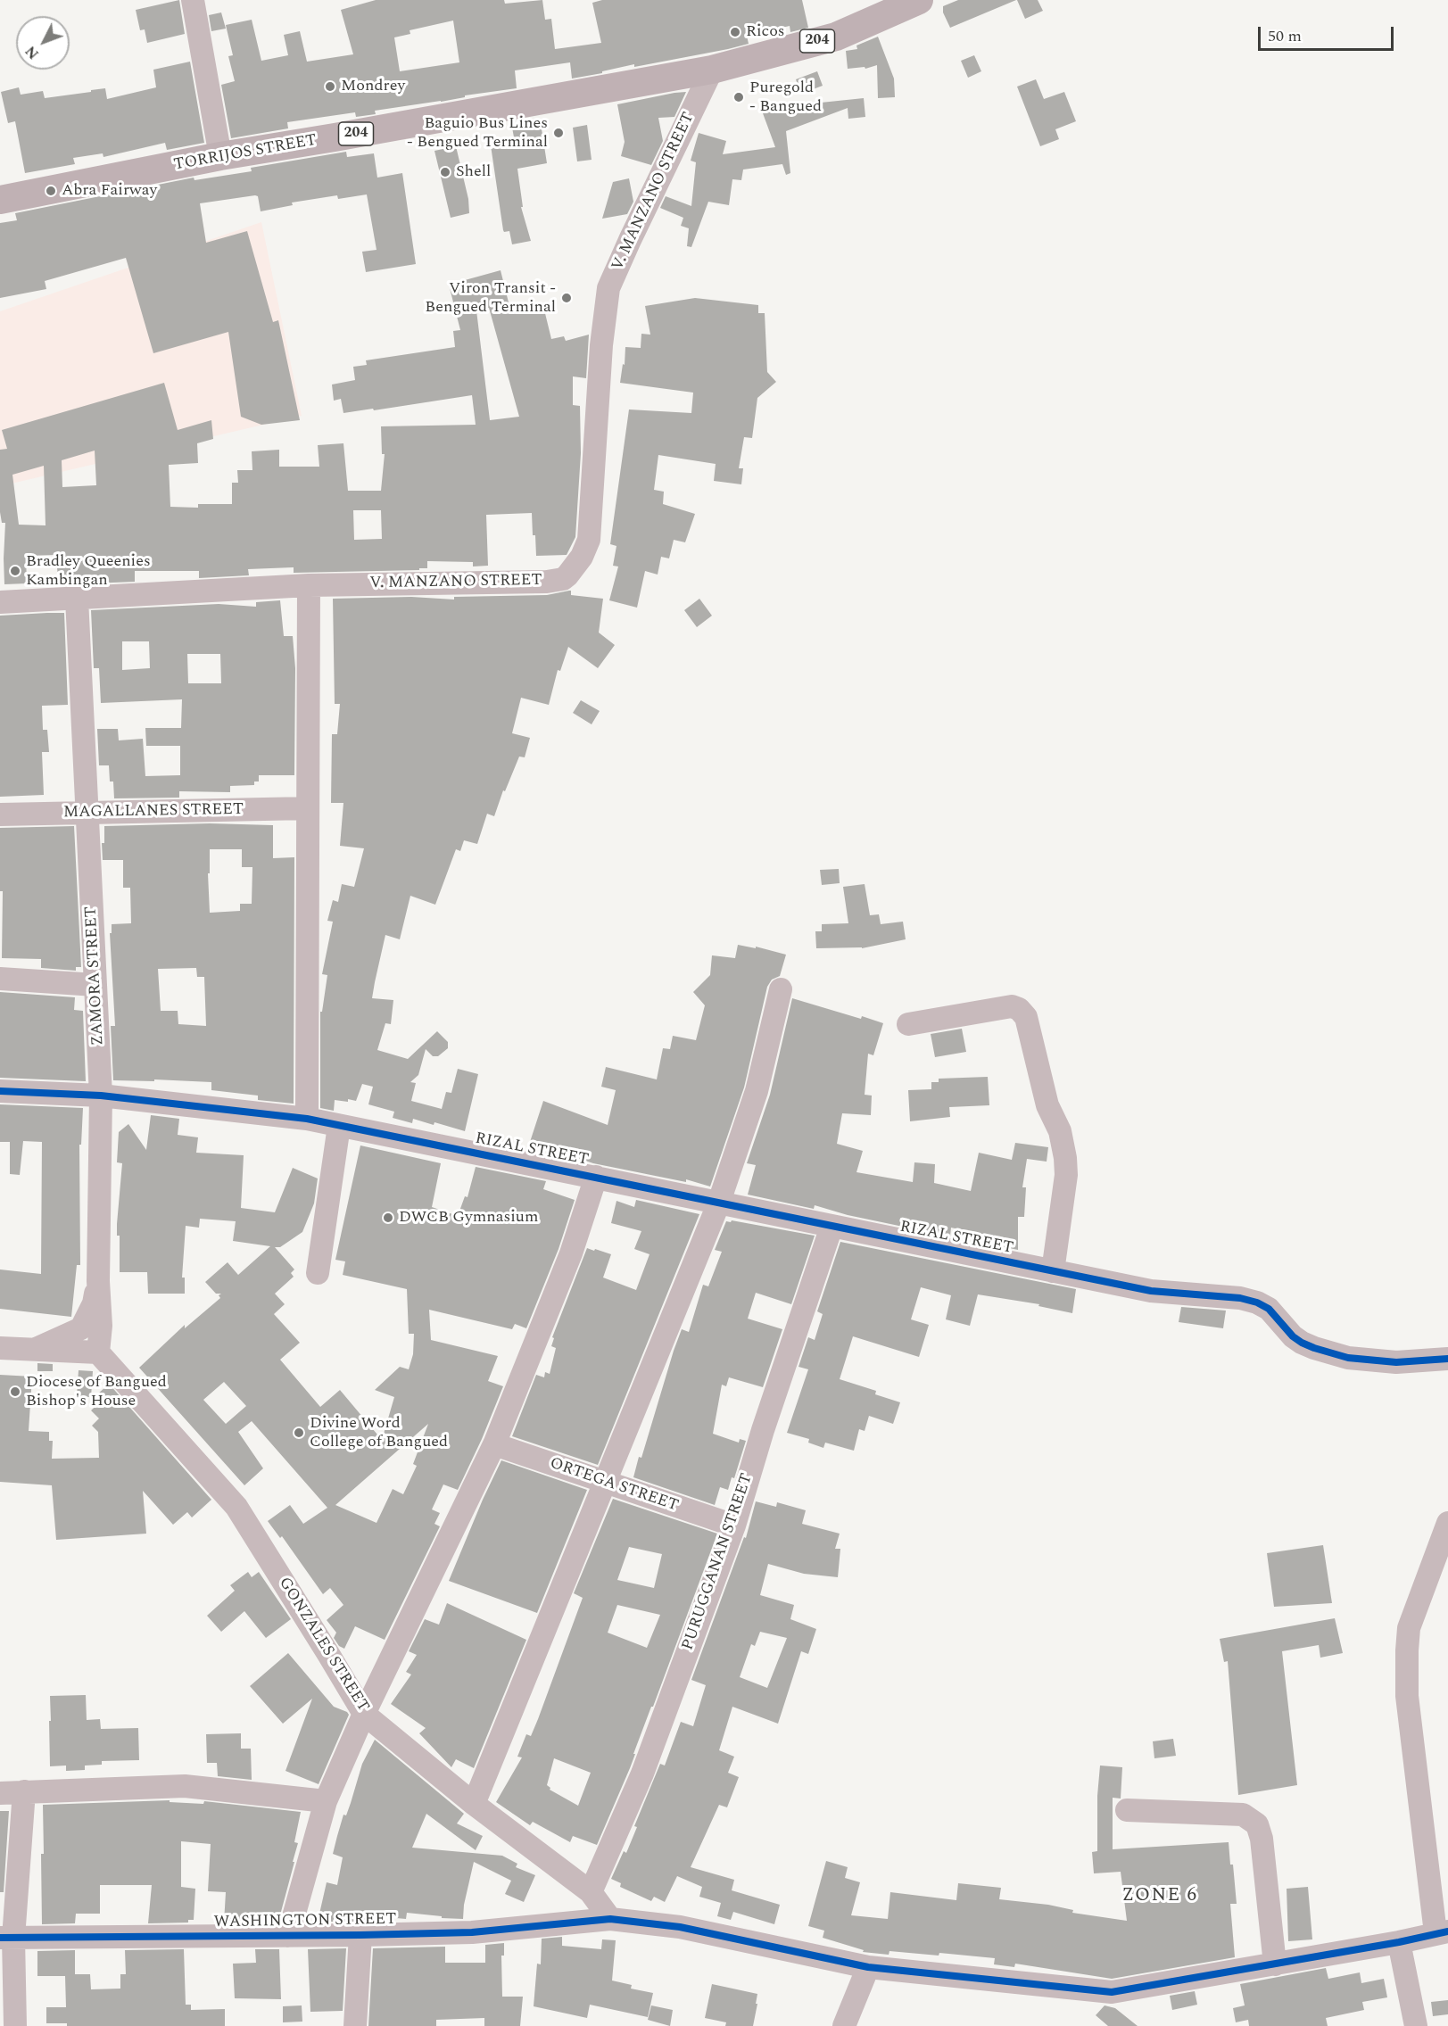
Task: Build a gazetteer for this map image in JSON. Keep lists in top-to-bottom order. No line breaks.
{"streets":{"main road":["204","TORRIJOS STREET"],"street":["V. MANZANO STREET","MAGALLANES STREET","ZAMORA STREET","RIZAL STREET","ORTEGA STREET","PURUGGANAN STREET","GONZALES STREET","WASHINGTON STREET"]},"crossings":[["204","TORRIJOS STREET"],["204","V. MANZANO STREET"],["TORRIJOS STREET","V. MANZANO STREET"],["V. MANZANO STREET","ZAMORA STREET"],["MAGALLANES STREET","ZAMORA STREET"],["ZAMORA STREET","RIZAL STREET"],["ZAMORA STREET","GONZALES STREET"],["RIZAL STREET","PURUGGANAN STREET"],["ORTEGA STREET","PURUGGANAN STREET"],["PURUGGANAN STREET","GONZALES STREET"],["GONZALES STREET","WASHINGTON STREET"]],"districts":["ZONE 6"],"places":["Ricos","Mondrey","Puregold - Bangued","Baguio Bus Lines - Bengued Terminal","Shell","Abra Fairway","Viron Transit - Bengued Terminal","Bradley Queenies Kambingan","DWCB Gymnasium","Diocese of Bangued Bishop's House","Divine Word College of Bangued"],"scale_bar":"50 m","north":"bottom left"}
